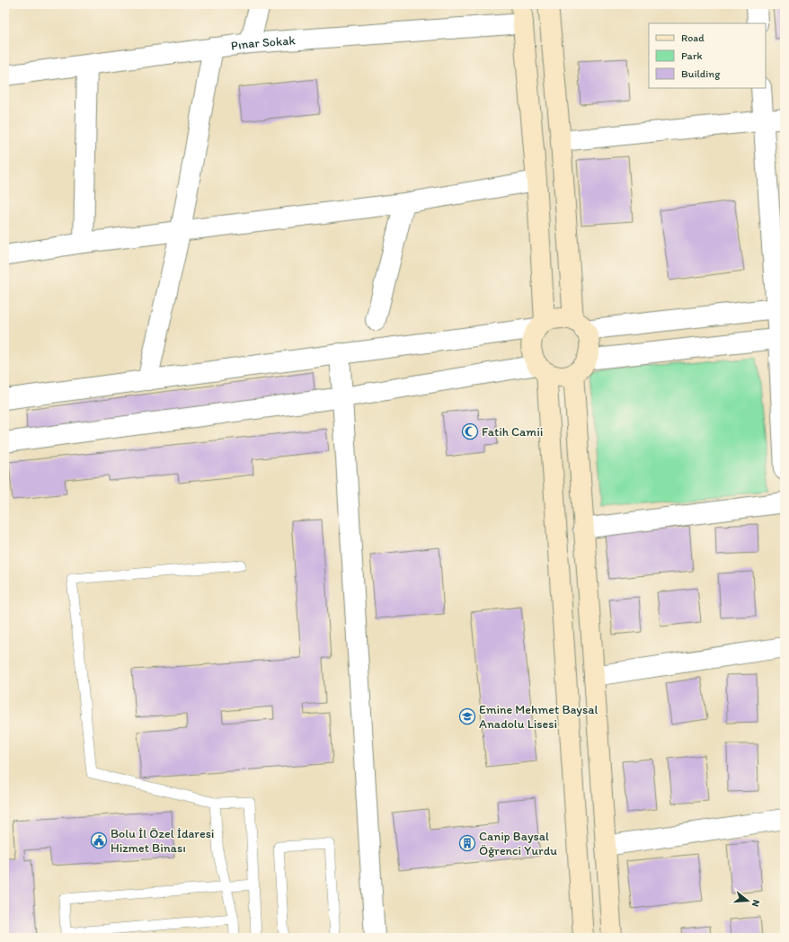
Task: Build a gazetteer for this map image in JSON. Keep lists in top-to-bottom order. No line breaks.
{"streets":{"street":["Pınar Sokak"]},"places":{"mosque":["Fatih Camii"],"school or university":["Emine Mehmet Baysal Anadolu Lisesi"],"public building":["Bolu İl Özel İdaresi Hizmet Binası"],"building":["Canip Baysal Öğrenci Yurdu"]},"legend":["Road","Park","Building"],"north":"right"}
